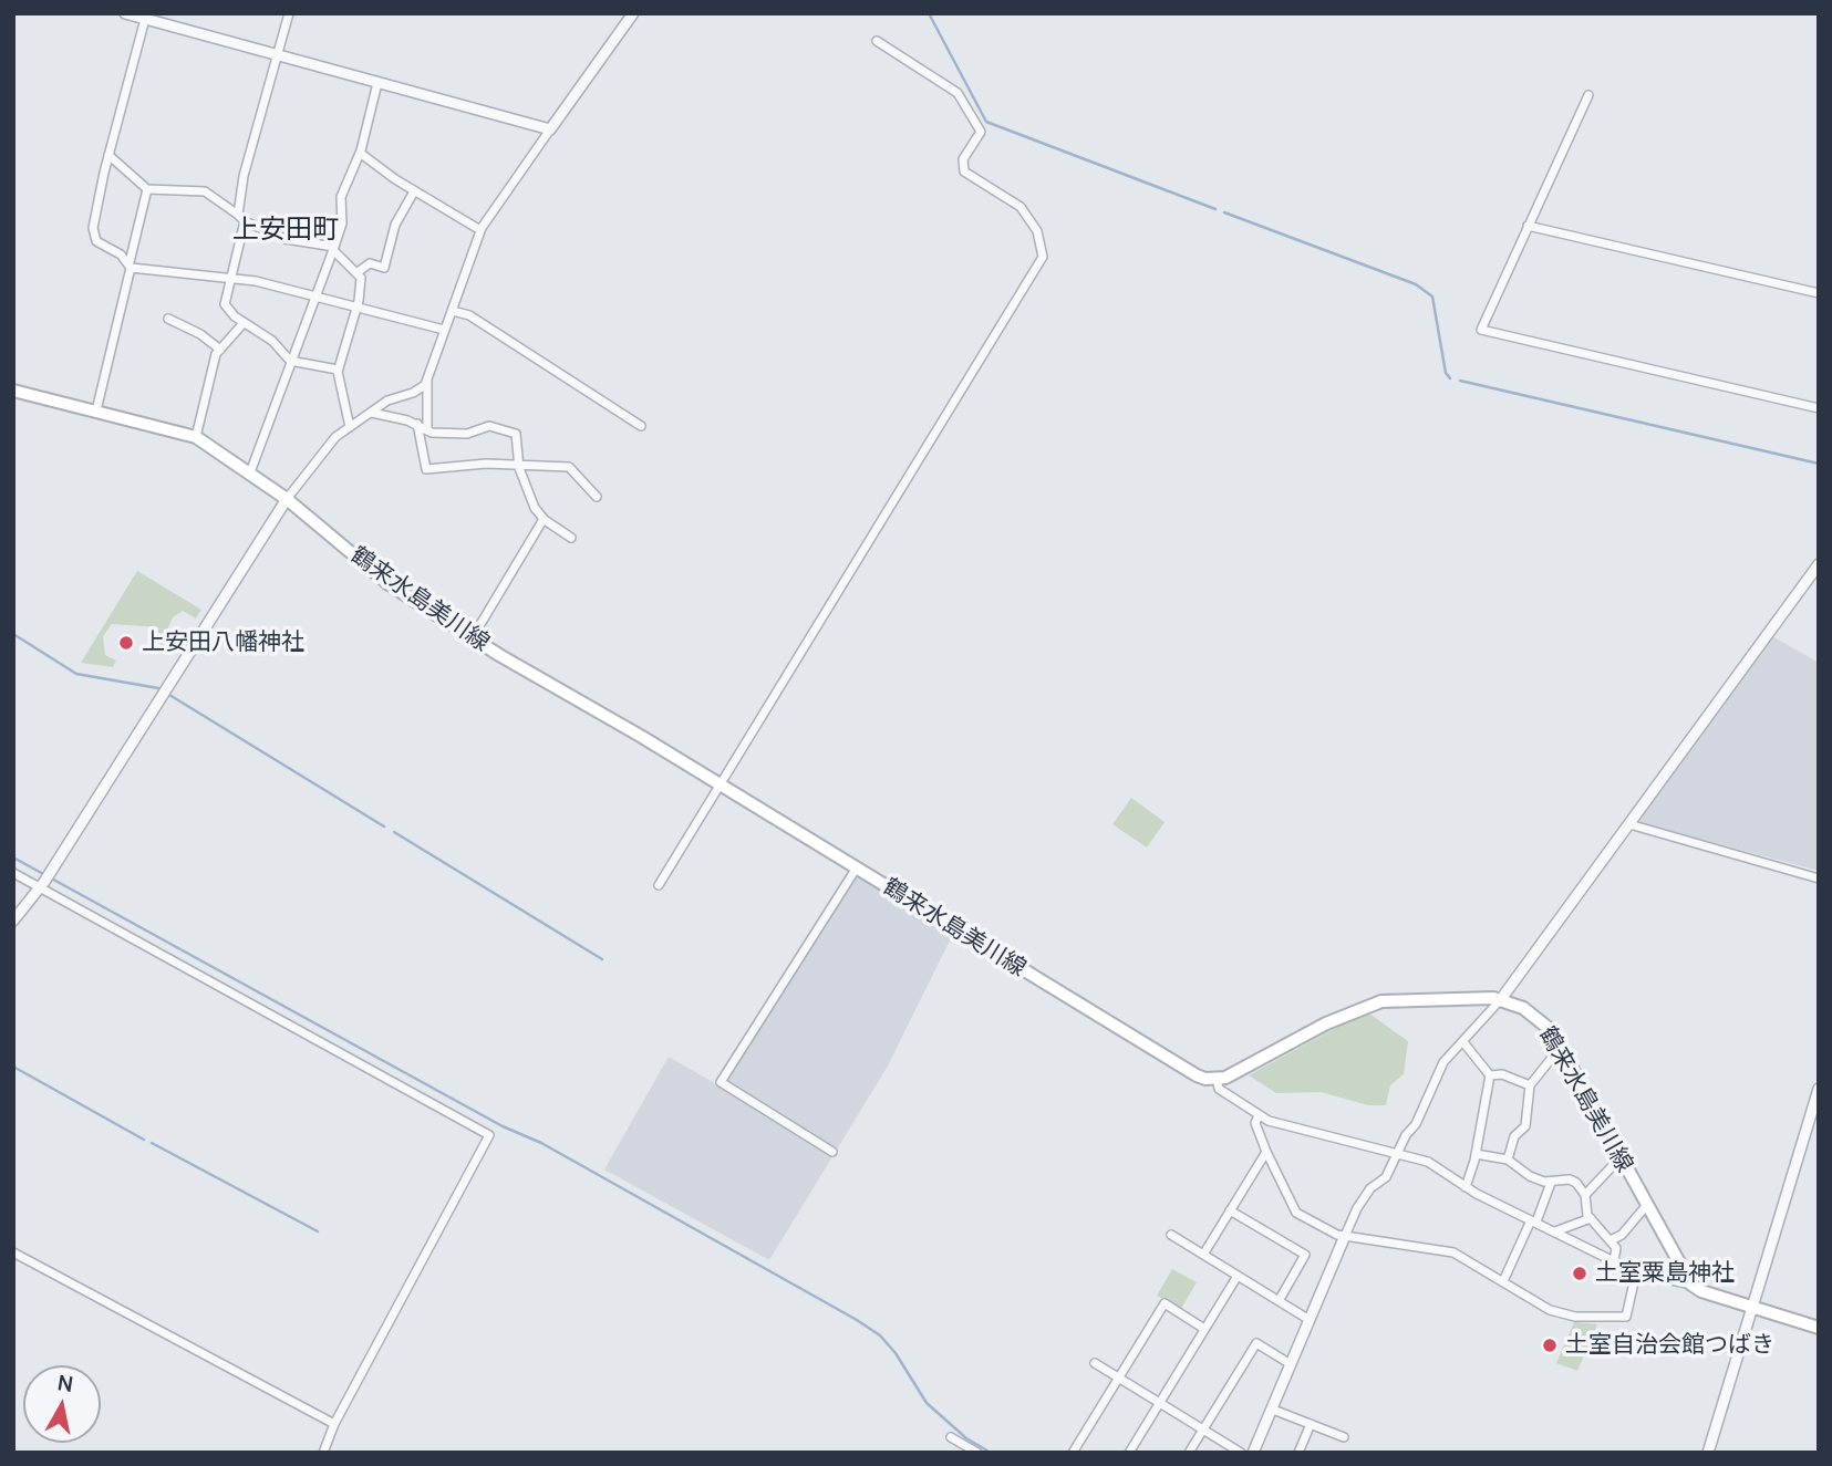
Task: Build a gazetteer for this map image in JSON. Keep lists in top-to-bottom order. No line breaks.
{"streets":{"main road":["鶴来水島美川線"]},"districts":["上安田町"],"places":["上安田八幡神社","土室粟島神社","土室自治会館つばき"],"north":"top"}
